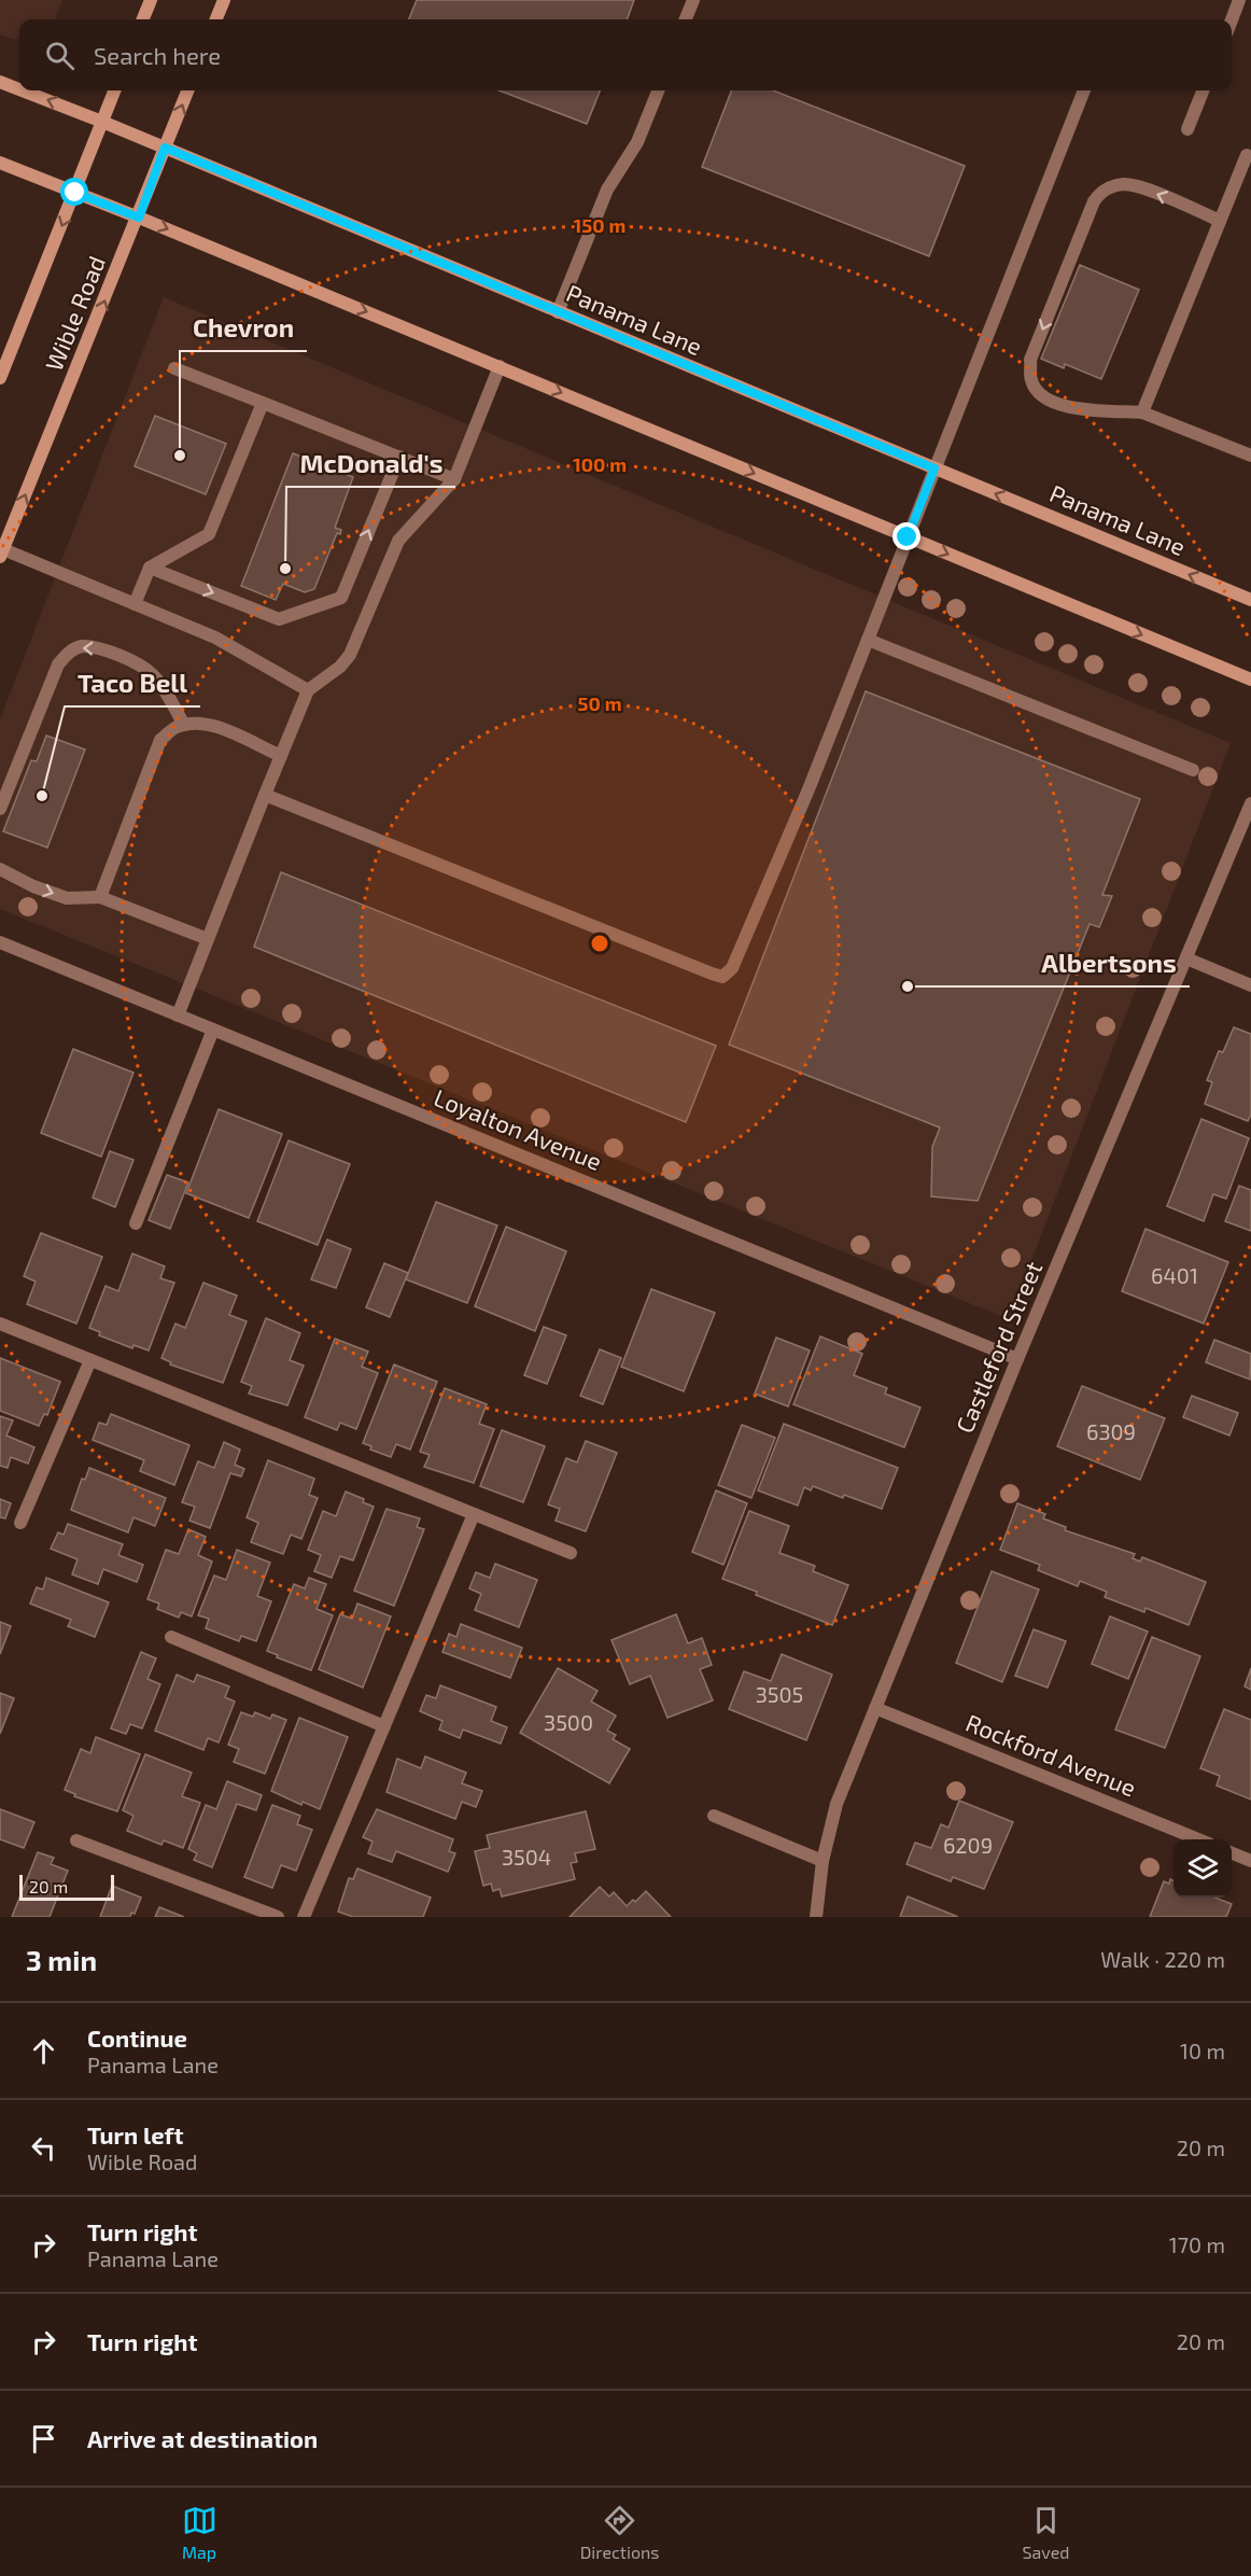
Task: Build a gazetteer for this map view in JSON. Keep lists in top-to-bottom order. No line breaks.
{"streets":{"main road":["Wible Road","Panama Lane"],"street":["Loyalton Avenue","Castleford Street","Rockford Avenue"]},"crossings":[["Wible Road","Panama Lane"],["Loyalton Avenue","Castleford Street"],["Castleford Street","Rockford Avenue"]],"places":["Chevron","McDonald's","Taco Bell","Albertsons"],"house_numbers":["6401","6309","3505","3500","6209","3504"],"scale_bar":"20 m","page":{"search":"Search here","scale":"20 m","heading":["3 min","Walk · 220 m"],"list":[["Continue","Panama Lane","10 m"],["Turn left","Wible Road","20 m"],["Turn right","Panama Lane","170 m"],["Turn right","20 m"],"Arrive at destination"],"nav":["Map","Directions","Saved"]},"rings":["150 m","100 m","50 m"]}
